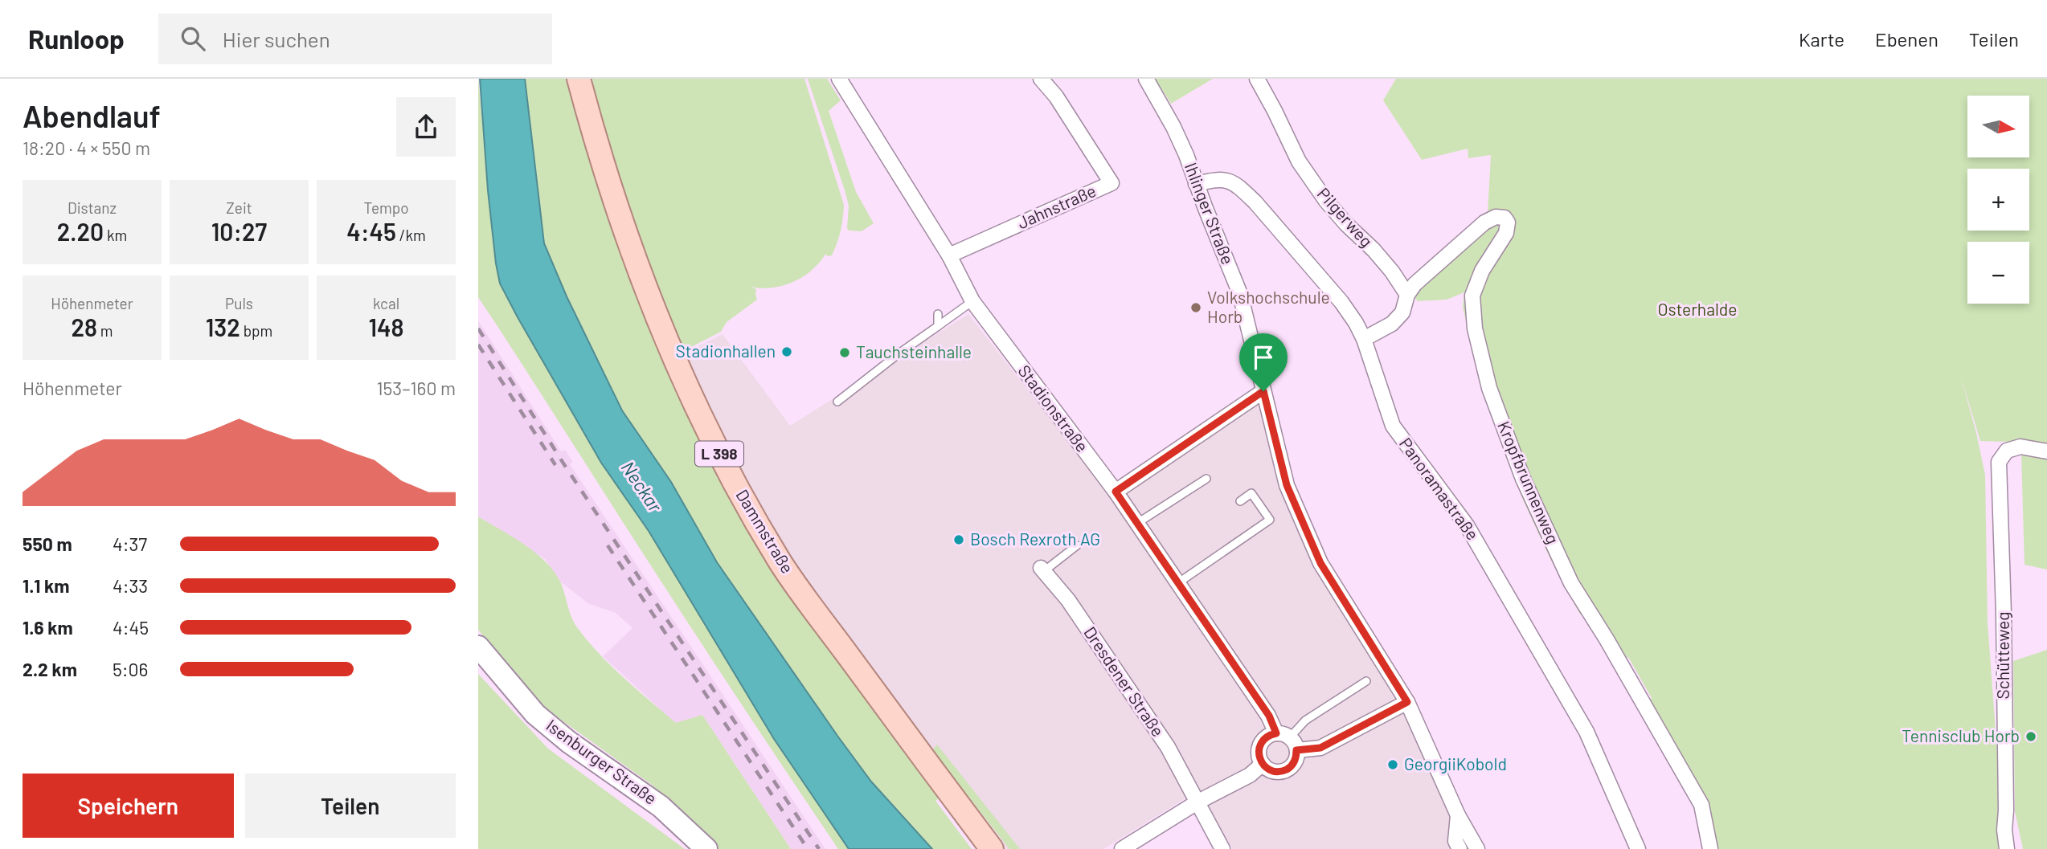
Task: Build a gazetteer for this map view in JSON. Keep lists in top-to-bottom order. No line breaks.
{"streets":{"main road":["L 398","Dammstraße"],"street":["Jahnstraße","Ihlinger Straße","Pilgerweg","Stadionstraße","Kropfbrunnenweg","Panoramastraße","Schütteweg","Dresdener Straße","Isenburger Straße"]},"crossings":[["Jahnstraße","Stadionstraße"],["Ihlinger Straße","Panoramastraße"],["Pilgerweg","Kropfbrunnenweg"]],"water":["Neckar"],"parks":["Osterhalde"],"places":["Volkshochschule Horb","Stadionhallen","Tauchsteinhalle","Bosch Rexroth AG","Tennisclub Horb","GeorgiiKobold"],"north":"right","page":{"header":"Runloop","search":"Hier suchen","nav":["Karte","Ebenen","Teilen"],"heading":["Abendlauf","18:20 · 4 × 550 m"],"map_buttons":["+","−"],"stats":[["Distanz","2.20 km"],["Zeit","10:27"],["Tempo","4:45 /km"],["Höhenmeter","28 m"],["Puls","132 bpm"],["kcal","148"]],"chart":["Höhenmeter","153–160 m"],"list":[{"name":"550 m","note":"4:37"},{"name":"1.1 km","note":"4:33"},{"name":"1.6 km","note":"4:45"},{"name":"2.2 km","note":"5:06"}],"buttons":["Speichern","Teilen"]}}
